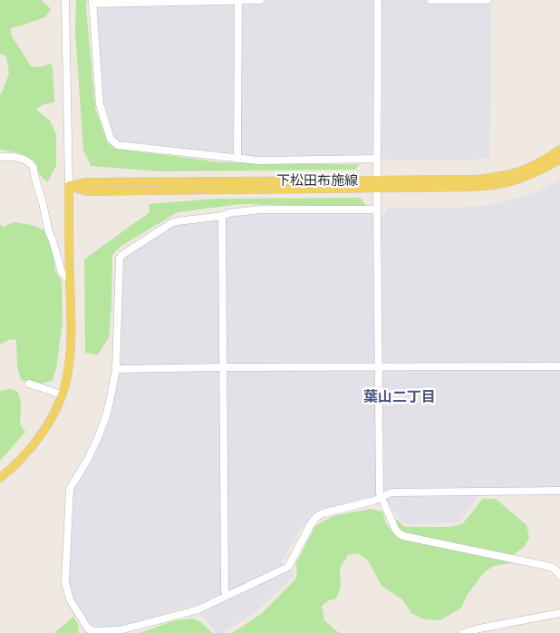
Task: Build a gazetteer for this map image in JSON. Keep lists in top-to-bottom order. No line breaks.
{"streets":{"main road":["下松田布施線"]},"districts":["葉山二丁目"]}
